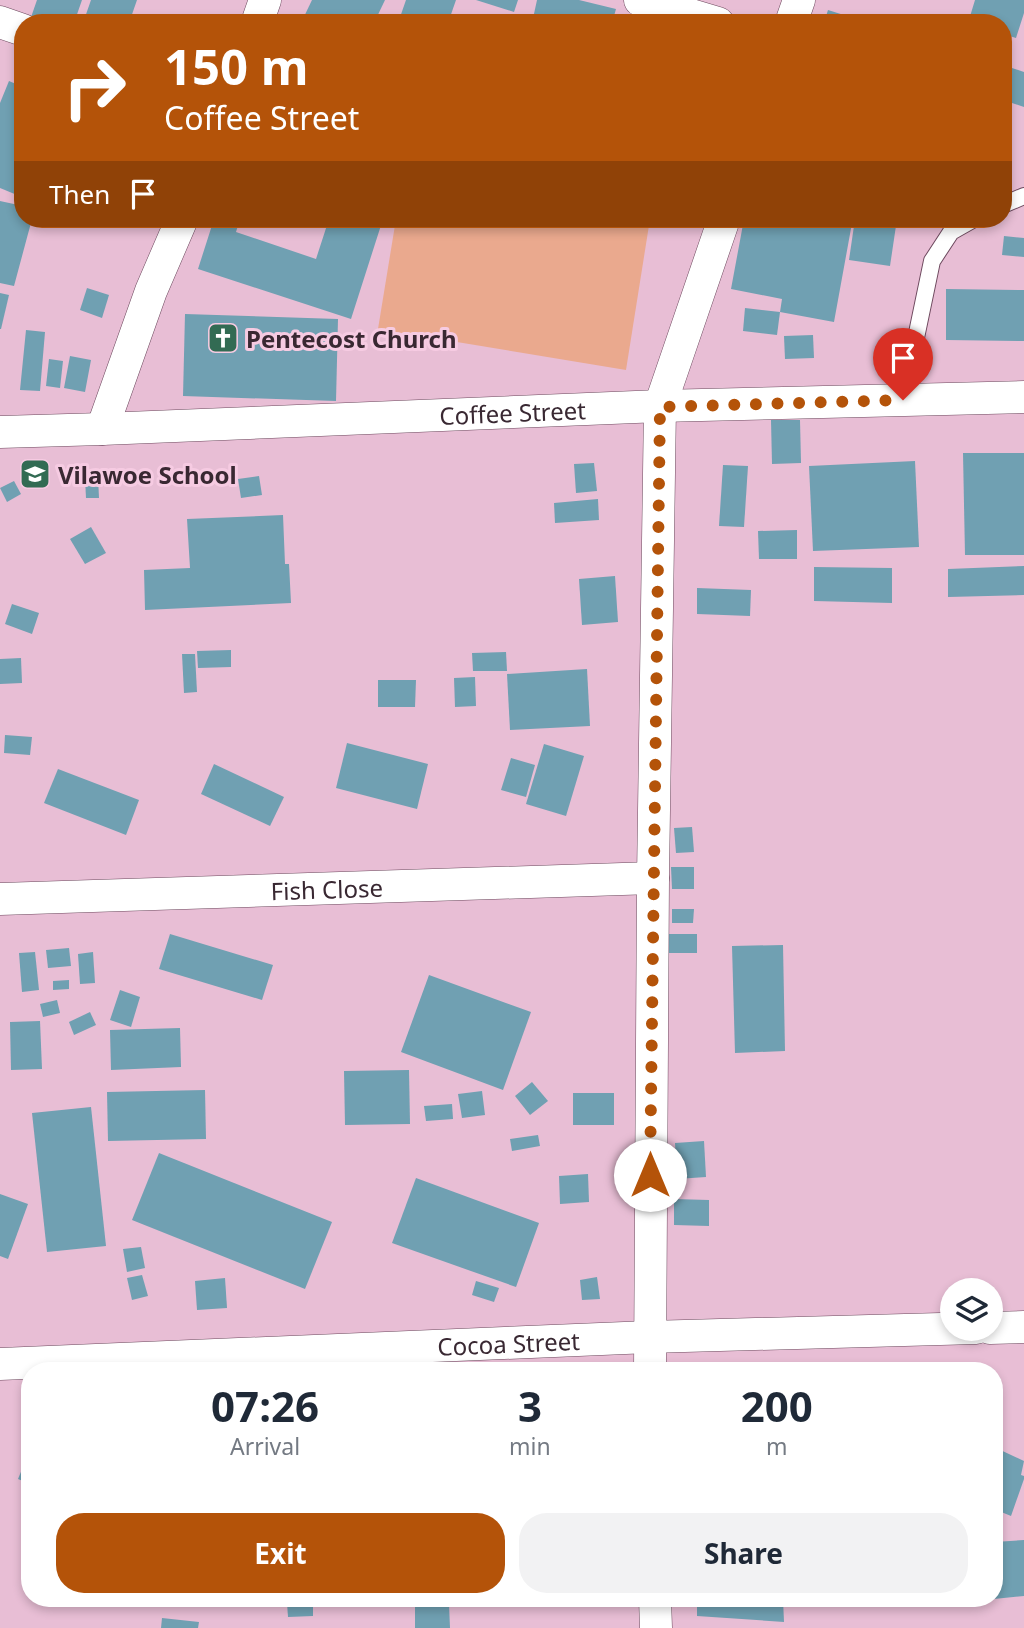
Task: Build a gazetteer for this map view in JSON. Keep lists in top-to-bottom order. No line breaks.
{"streets":{"street":["Coffee Street","Fish Close","Cocoa Street"]},"places":{"church":["Pentecost Church"],"school or university":["Vilawoe School"]},"page":{"turn":["150 m","Coffee Street"],"then":"Then","eta":["07:26","Arrival","3","min","200","m"],"buttons":["Exit","Share"]}}
